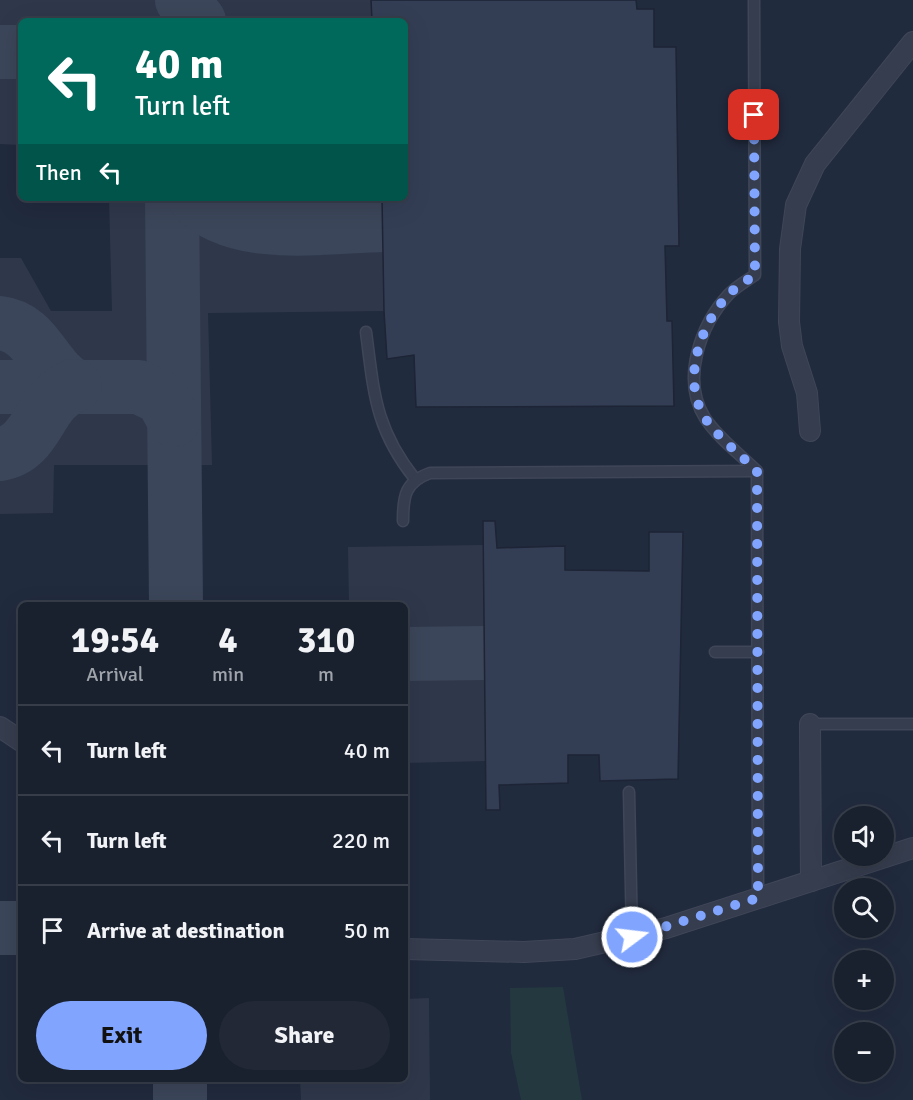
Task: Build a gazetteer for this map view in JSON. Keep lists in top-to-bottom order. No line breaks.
{"page":{"turn":["40 m","Turn left"],"then":"Then","eta":["19:54","Arrival","4","min","310","m"],"list":[{"name":"Turn left","value":"40 m"},{"name":"Turn left","value":"220 m"},{"name":"Arrive at destination","value":"50 m"}],"map_buttons":["+","−"],"buttons":["Exit","Share"]}}
